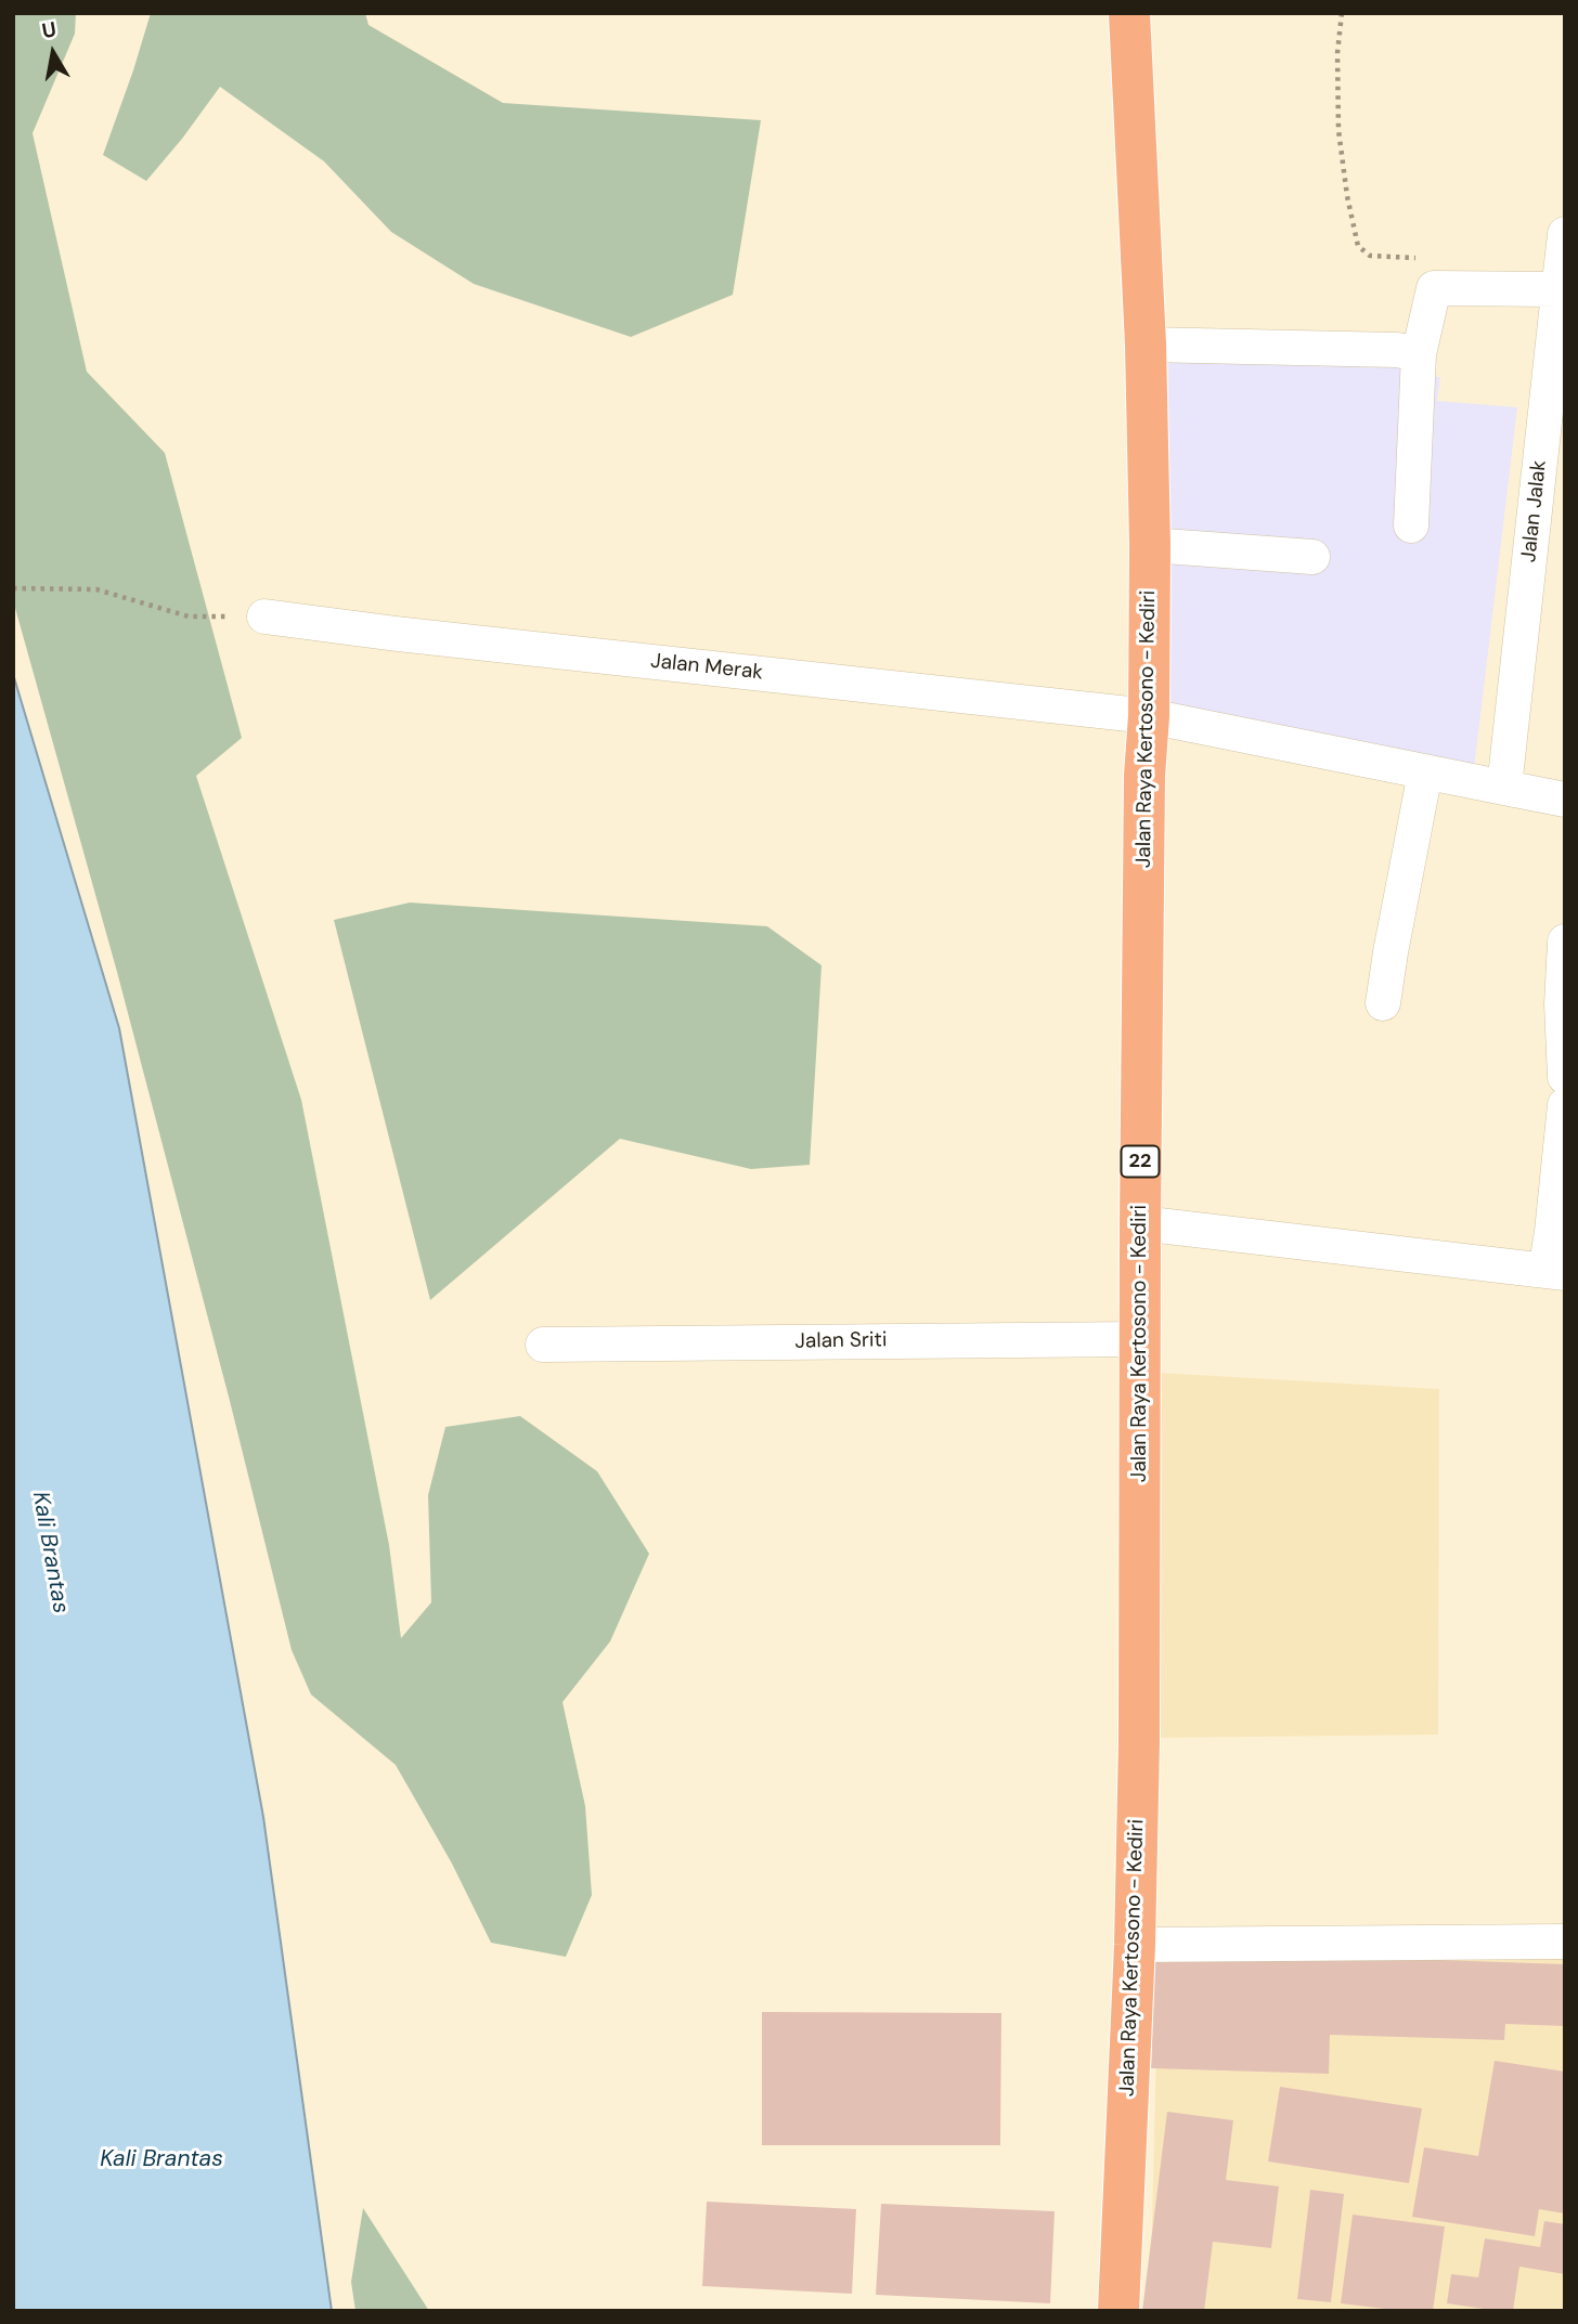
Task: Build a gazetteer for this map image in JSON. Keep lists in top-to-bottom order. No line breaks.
{"streets":{"highway":["Jalan Raya Kertosono - Kediri","22"],"street":["Jalan Jalak","Jalan Merak","Jalan Sriti"]},"crossings":[["Jalan Merak","Jalan Raya Kertosono - Kediri"],["Jalan Raya Kertosono - Kediri","Jalan Sriti"]],"water":["Kali Brantas"],"north":"top"}
